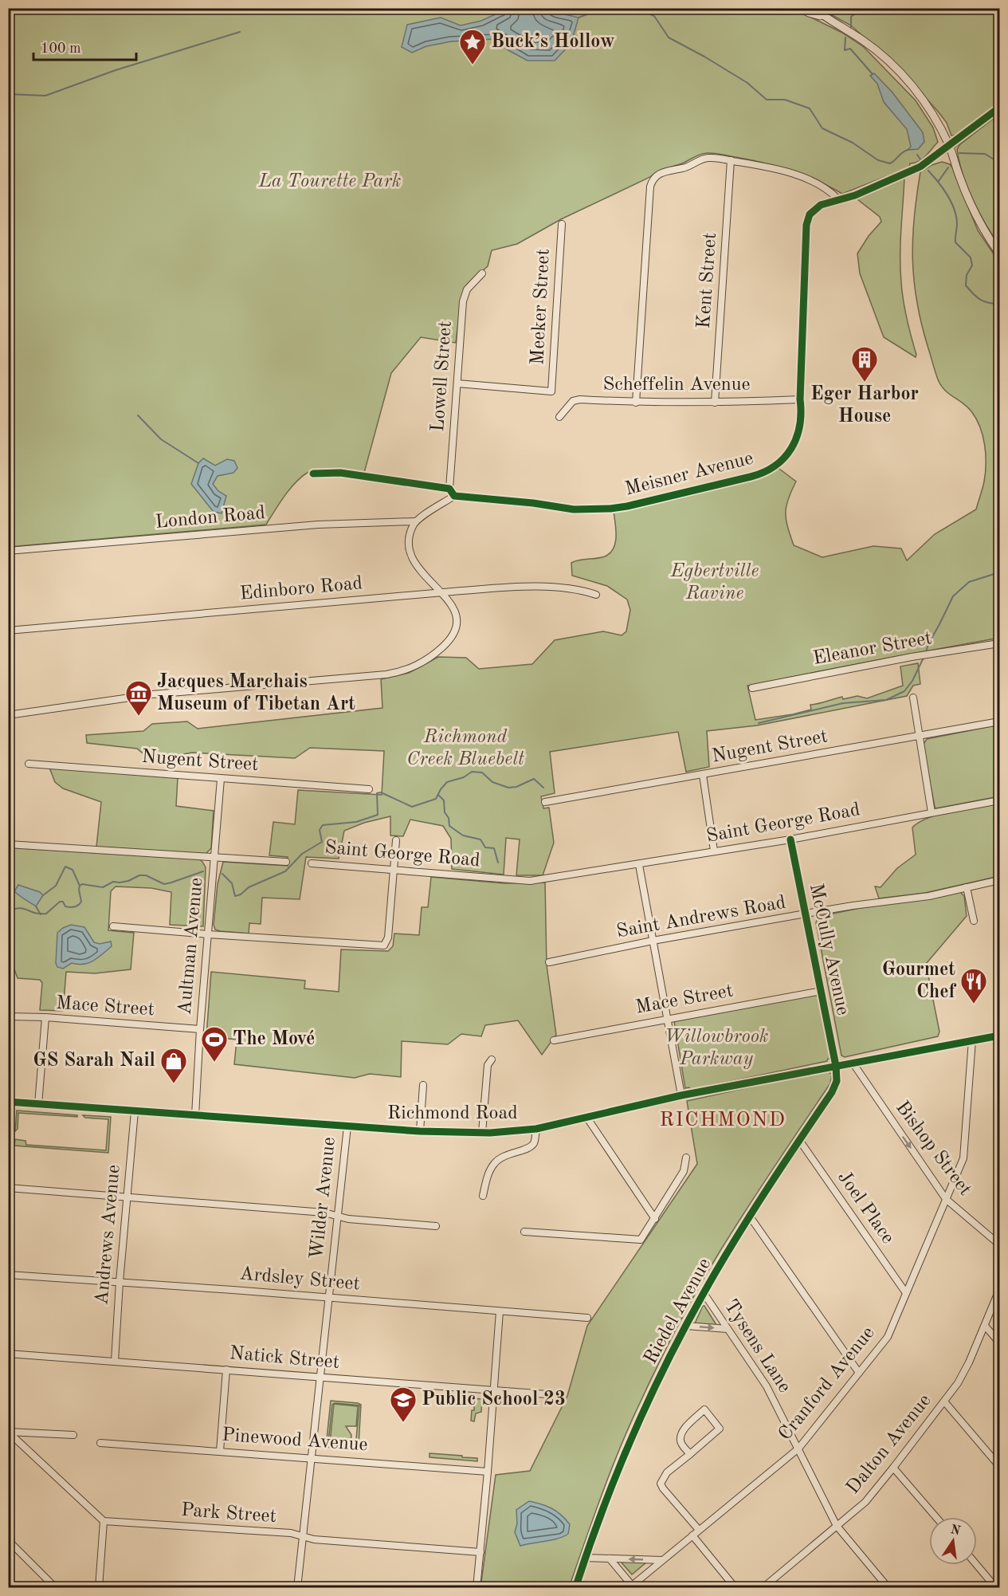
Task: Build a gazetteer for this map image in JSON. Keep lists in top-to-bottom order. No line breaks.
{"streets":{"street":["Kent Street","Meeker Street","Lowell Street","Scheffelin Avenue","Meisner Avenue","London Road","Edinboro Road","Eleanor Street","Nugent Street","Saint George Road","Saint Andrews Road","Aultman Avenue","McCully Avenue","Mace Street","Richmond Road","Bishop Street","Wilder Avenue","Joel Place","Andrews Avenue","Ardsley Street","Riedel Avenue","Tysens Lane","Natick Street","Cranford Avenue","Pinewood Avenue","Dalton Avenue","Park Street"]},"crossings":[["Kent Street","Scheffelin Avenue"],["Meeker Street","Lowell Street"],["Scheffelin Avenue","Meisner Avenue"],["Nugent Street","Aultman Avenue"],["Saint George Road","McCully Avenue"],["Saint Andrews Road","McCully Avenue"],["Aultman Avenue","Mace Street"],["Aultman Avenue","Richmond Road"],["McCully Avenue","Mace Street"],["McCully Avenue","Richmond Road"],["McCully Avenue","Riedel Avenue"],["Richmond Road","Bishop Street"],["Richmond Road","Wilder Avenue"],["Richmond Road","Andrews Avenue"],["Richmond Road","Riedel Avenue"],["Richmond Road","Cranford Avenue"],["Bishop Street","Cranford Avenue"],["Wilder Avenue","Ardsley Street"],["Wilder Avenue","Natick Street"],["Wilder Avenue","Pinewood Avenue"],["Wilder Avenue","Park Street"],["Joel Place","Riedel Avenue"],["Joel Place","Cranford Avenue"],["Andrews Avenue","Ardsley Street"],["Andrews Avenue","Natick Street"],["Riedel Avenue","Tysens Lane"],["Tysens Lane","Cranford Avenue"],["Tysens Lane","Dalton Avenue"]],"one_way":["Bishop Street"],"districts":["RICHMOND"],"parks":["La Tourette Park","Egbertville Ravine","Richmond Creek Bluebelt","Willowbrook Parkway"],"places":{"place":["Buck’s Hollow"],"building":["Eger Harbor House"],"museum":["Jacques Marchais Museum of Tibetan Art"],"restaurant":["Gourmet Chef"],"sports":["The Mové"],"shop":["GS Sarah Nail"],"school or university":["Public School 23"]},"scale_bar":"100 m","north":"top"}
